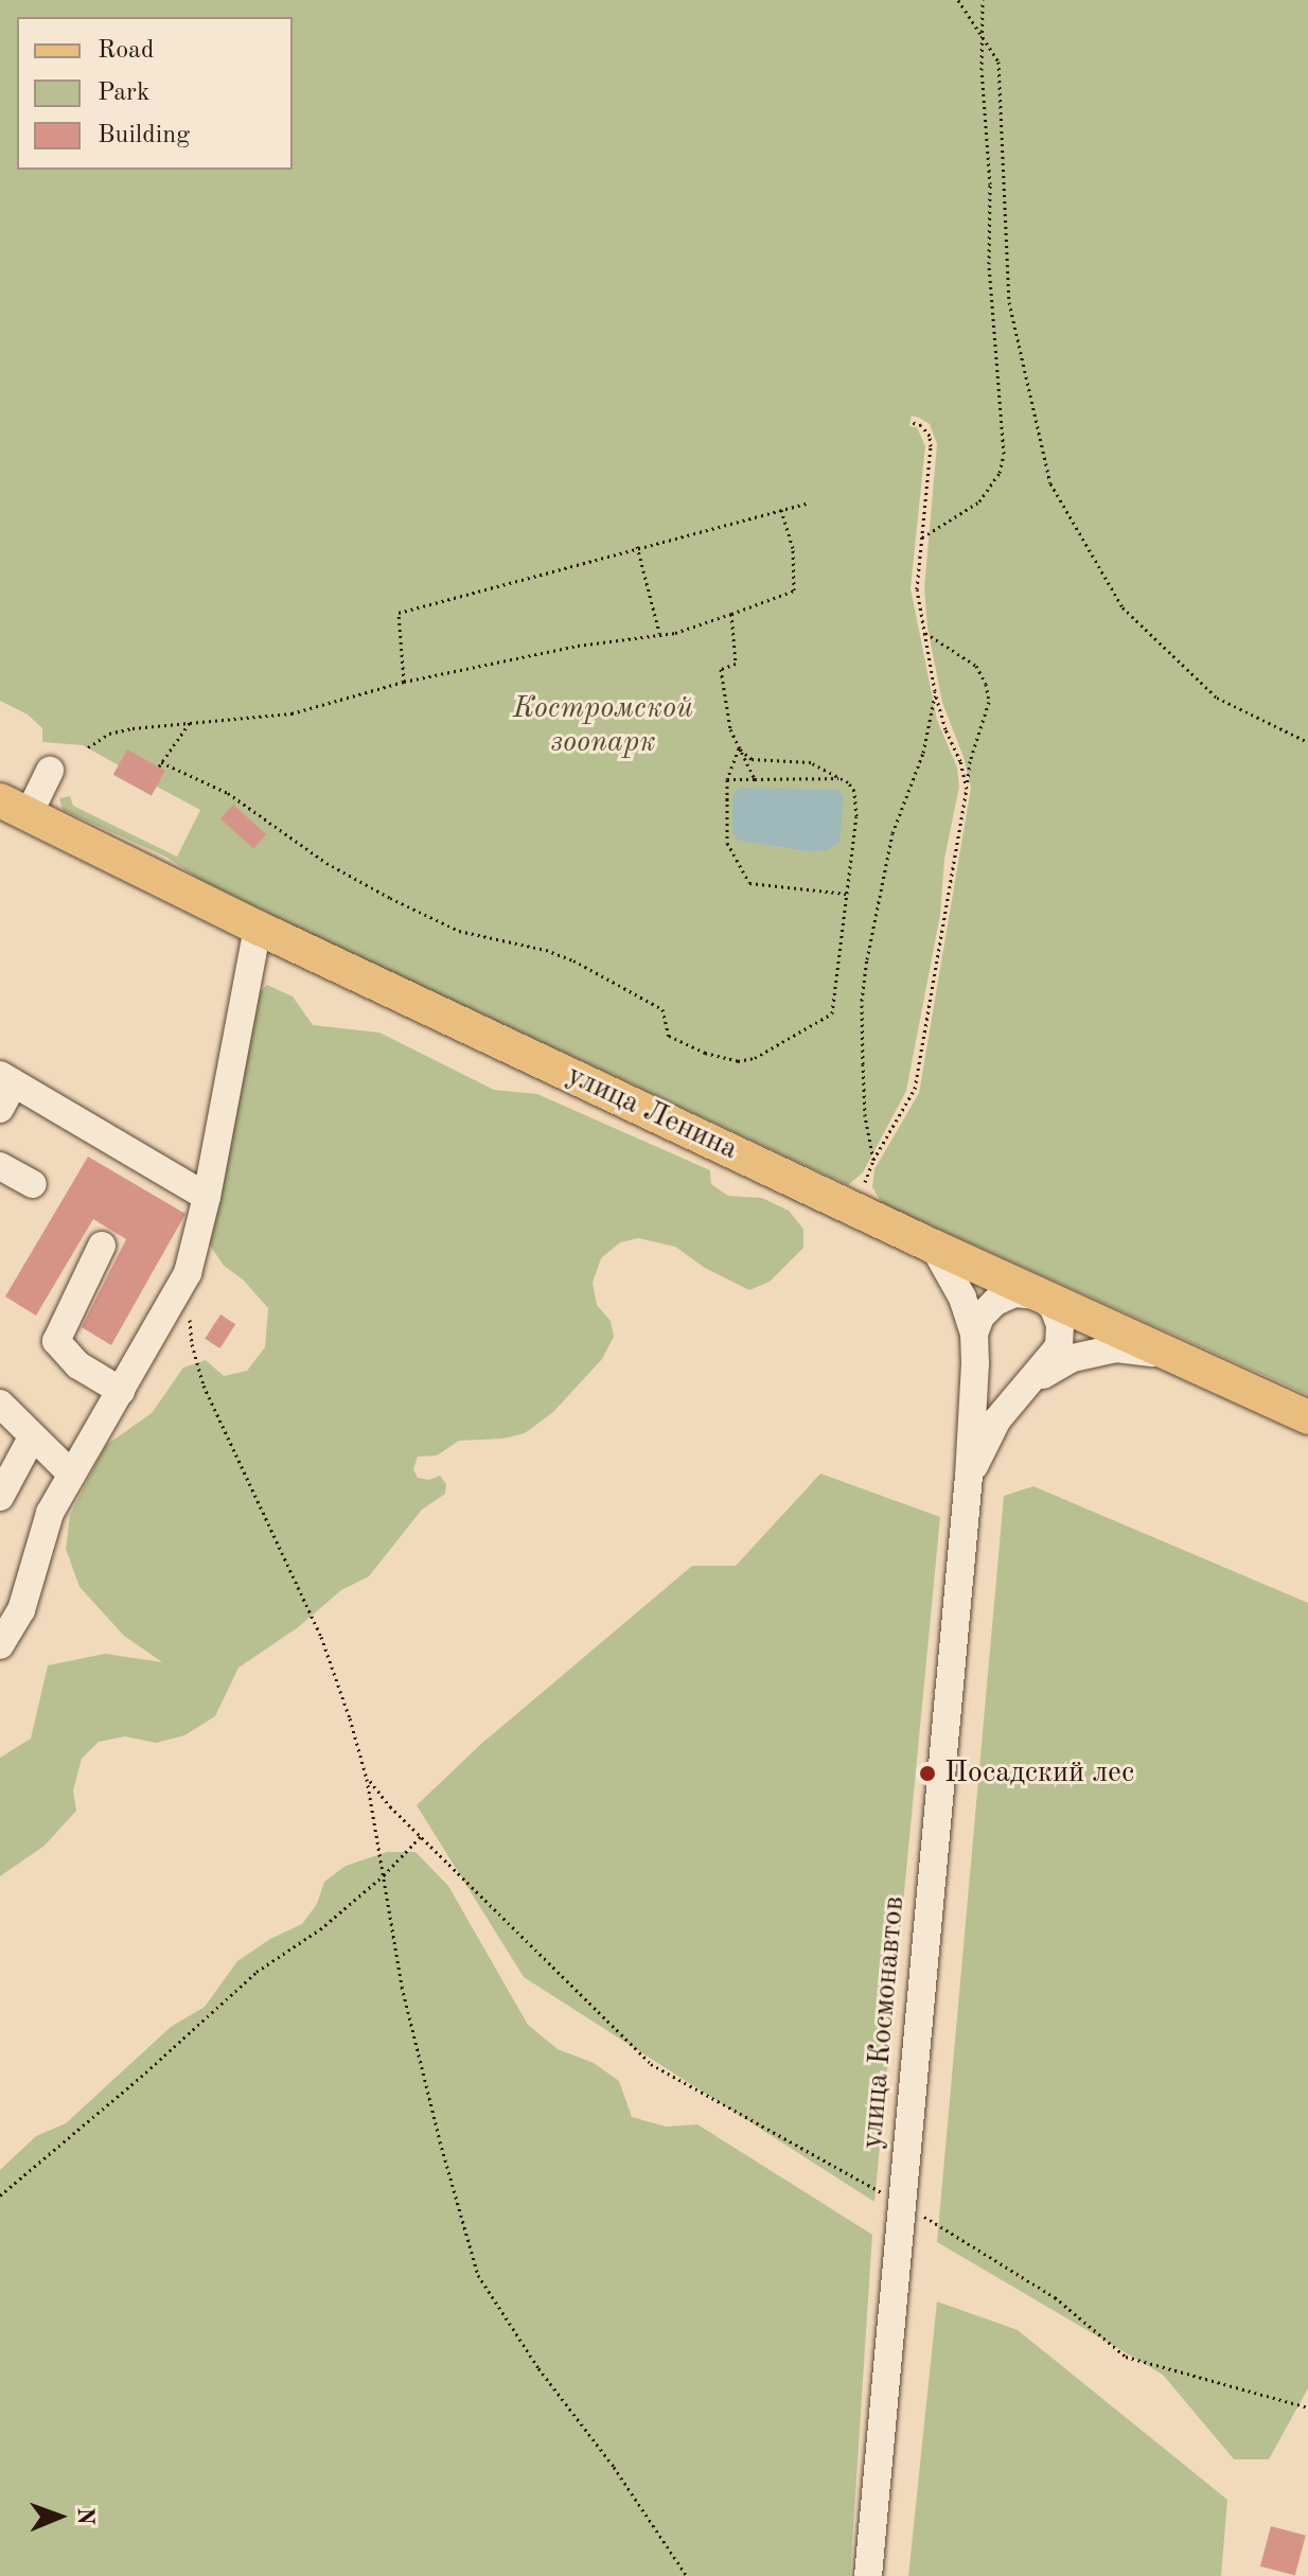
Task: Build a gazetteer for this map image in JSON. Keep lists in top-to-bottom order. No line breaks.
{"streets":{"main road":["улица Ленина"],"street":["улица Космонавтов"]},"parks":["Костромской зоопарк"],"places":["Посадский лес"],"legend":["Road","Park","Building"],"north":"right"}
